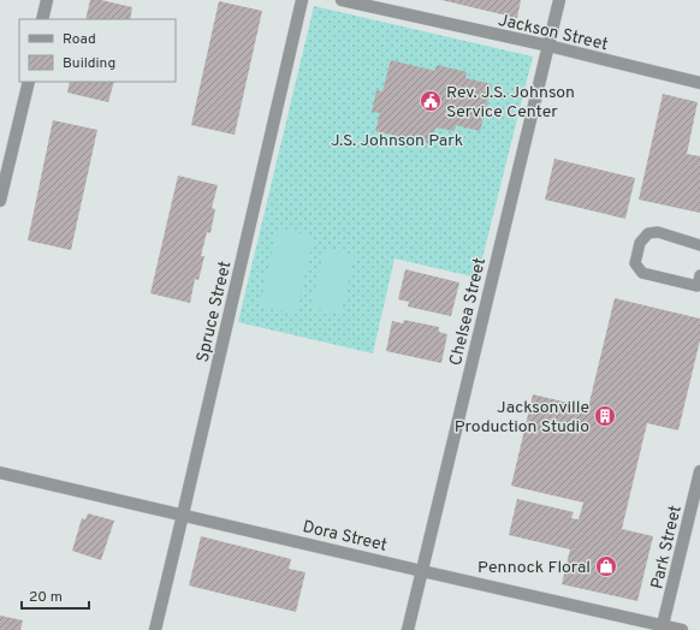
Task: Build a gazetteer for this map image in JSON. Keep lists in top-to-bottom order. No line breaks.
{"streets":{"street":["Jackson Street","Spruce Street","Chelsea Street","Dora Street","Park Street"]},"crossings":[["Jackson Street","Chelsea Street"],["Spruce Street","Dora Street"],["Chelsea Street","Dora Street"],["Dora Street","Park Street"]],"parks":["J.S. Johnson Park"],"places":{"public building":["Rev. J.S. Johnson Service Center"],"building":["Jacksonville Production Studio"],"shop":["Pennock Floral"]},"legend":["Road","Building"],"scale_bar":"20 m"}
